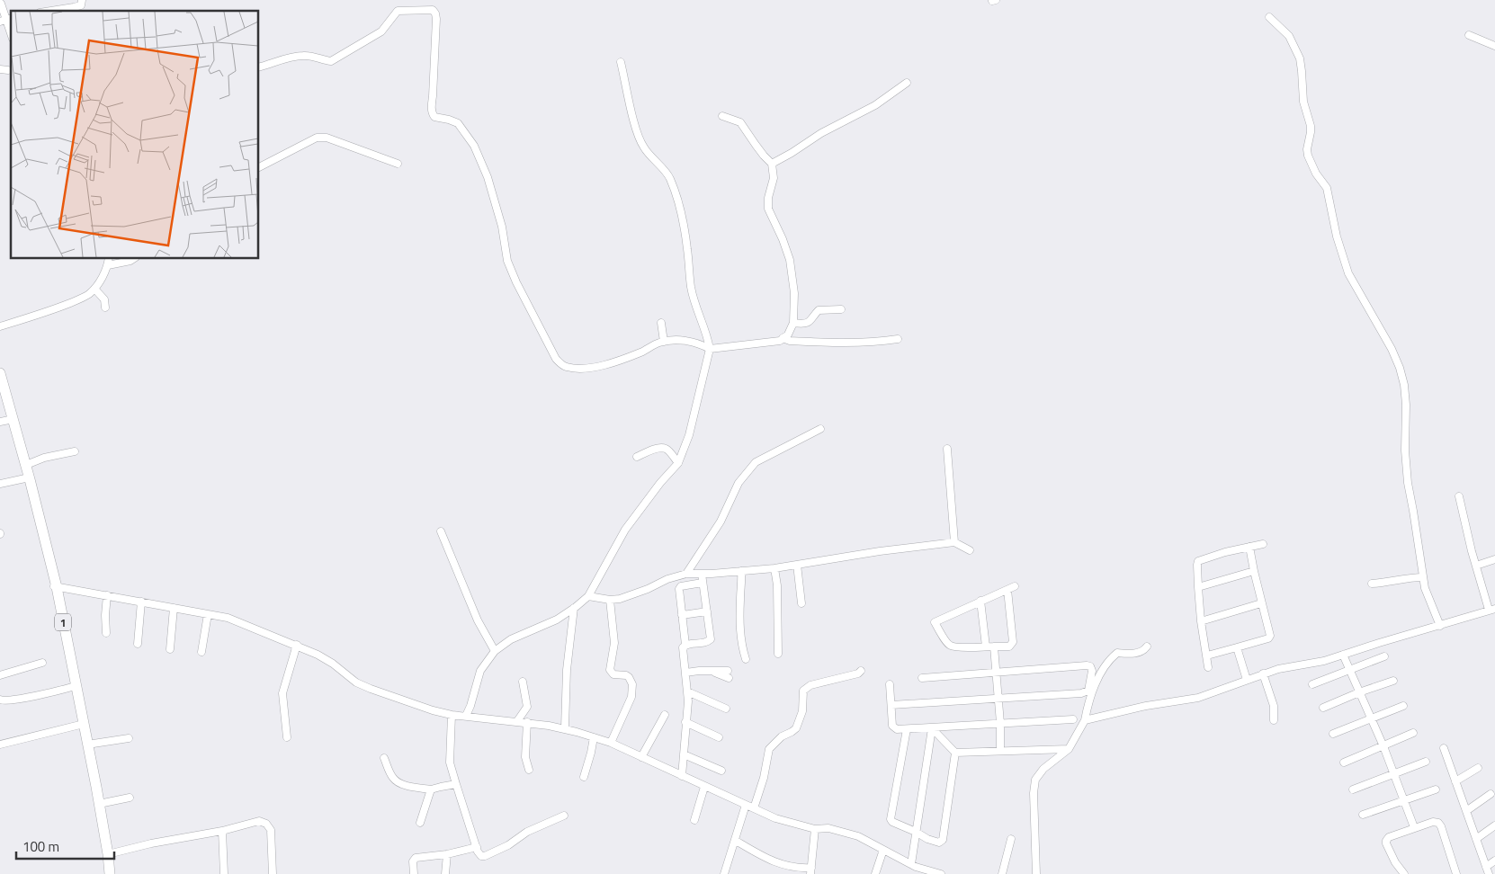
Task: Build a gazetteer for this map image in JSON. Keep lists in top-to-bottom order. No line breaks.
{"streets":{"highway":["1"]},"scale_bar":"100 m"}
